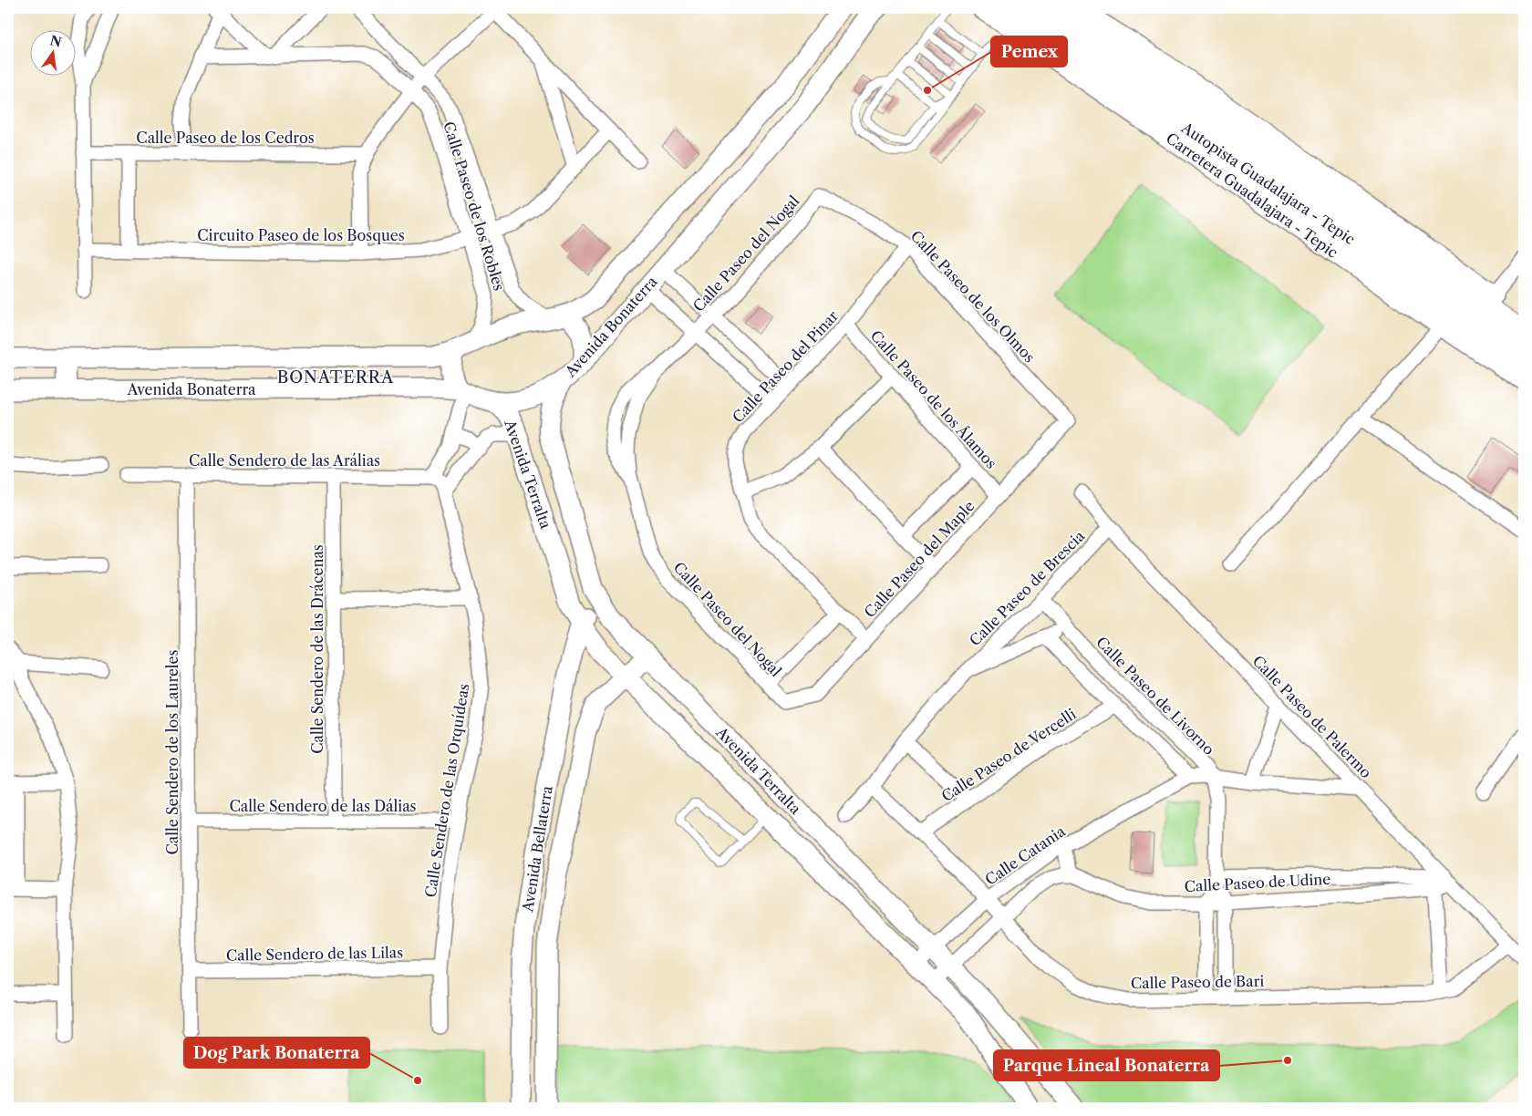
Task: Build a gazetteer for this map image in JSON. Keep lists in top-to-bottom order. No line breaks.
{"streets":{"highway":["Autopista Guadalajara - Tepic"],"street":["Calle Paseo de los Cedros","Carretera Guadalajara - Tepic","Calle Paseo de los Robles","Circuito Paseo de los Bosques","Calle Paseo del Nogal","Calle Paseo de los Olmos","Avenida Bonaterra","Calle Paseo del Pinar","Calle Paseo de los Álamos","Calle Sendero de las Arálias","Avenida Terralta","Calle Paseo del Maple","Calle Paseo de Brescia","Calle Sendero de las Drácenas","Calle Paseo de Livorno","Calle Paseo de Palermo","Calle Sendero de los Laureles","Calle Paseo de Vercelli","Calle Sendero de las Orquídeas","Calle Sendero de las Dálias","Avenida Bellaterra","Calle Catania","Calle Paseo de Udine","Calle Sendero de las Lilas","Calle Paseo de Bari"]},"crossings":[["Calle Paseo de los Robles","Circuito Paseo de los Bosques"],["Calle Paseo de los Robles","Avenida Bonaterra"],["Calle Paseo del Nogal","Calle Paseo de los Olmos"],["Calle Paseo del Nogal","Calle Paseo del Maple"],["Calle Paseo de los Olmos","Calle Paseo del Pinar"],["Calle Paseo de los Olmos","Calle Paseo del Maple"],["Avenida Bonaterra","Avenida Terralta"],["Calle Paseo del Pinar","Calle Paseo de los Álamos"],["Calle Paseo del Pinar","Calle Paseo del Maple"],["Calle Paseo de los Álamos","Calle Paseo del Maple"],["Calle Sendero de las Arálias","Calle Sendero de las Drácenas"],["Calle Sendero de las Arálias","Calle Sendero de los Laureles"],["Calle Sendero de las Arálias","Calle Sendero de las Orquídeas"],["Avenida Terralta","Avenida Bellaterra"],["Avenida Terralta","Calle Catania"],["Calle Paseo de Brescia","Calle Paseo de Livorno"],["Calle Paseo de Brescia","Calle Paseo de Palermo"],["Calle Paseo de Brescia","Calle Paseo de Bari"],["Calle Sendero de las Drácenas","Calle Sendero de las Dálias"],["Calle Paseo de Livorno","Calle Paseo de Udine"],["Calle Paseo de Livorno","Calle Paseo de Bari"],["Calle Paseo de Palermo","Calle Paseo de Udine"],["Calle Paseo de Palermo","Calle Paseo de Bari"],["Calle Sendero de los Laureles","Calle Sendero de las Dálias"],["Calle Sendero de los Laureles","Calle Sendero de las Lilas"],["Calle Paseo de Vercelli","Calle Paseo de Bari"],["Calle Sendero de las Orquídeas","Calle Sendero de las Dálias"],["Calle Sendero de las Orquídeas","Calle Sendero de las Lilas"],["Calle Catania","Calle Paseo de Bari"]],"districts":["BONATERRA"],"places":["Pemex","Parque Lineal Bonaterra","Dog Park Bonaterra"],"north":"top"}
